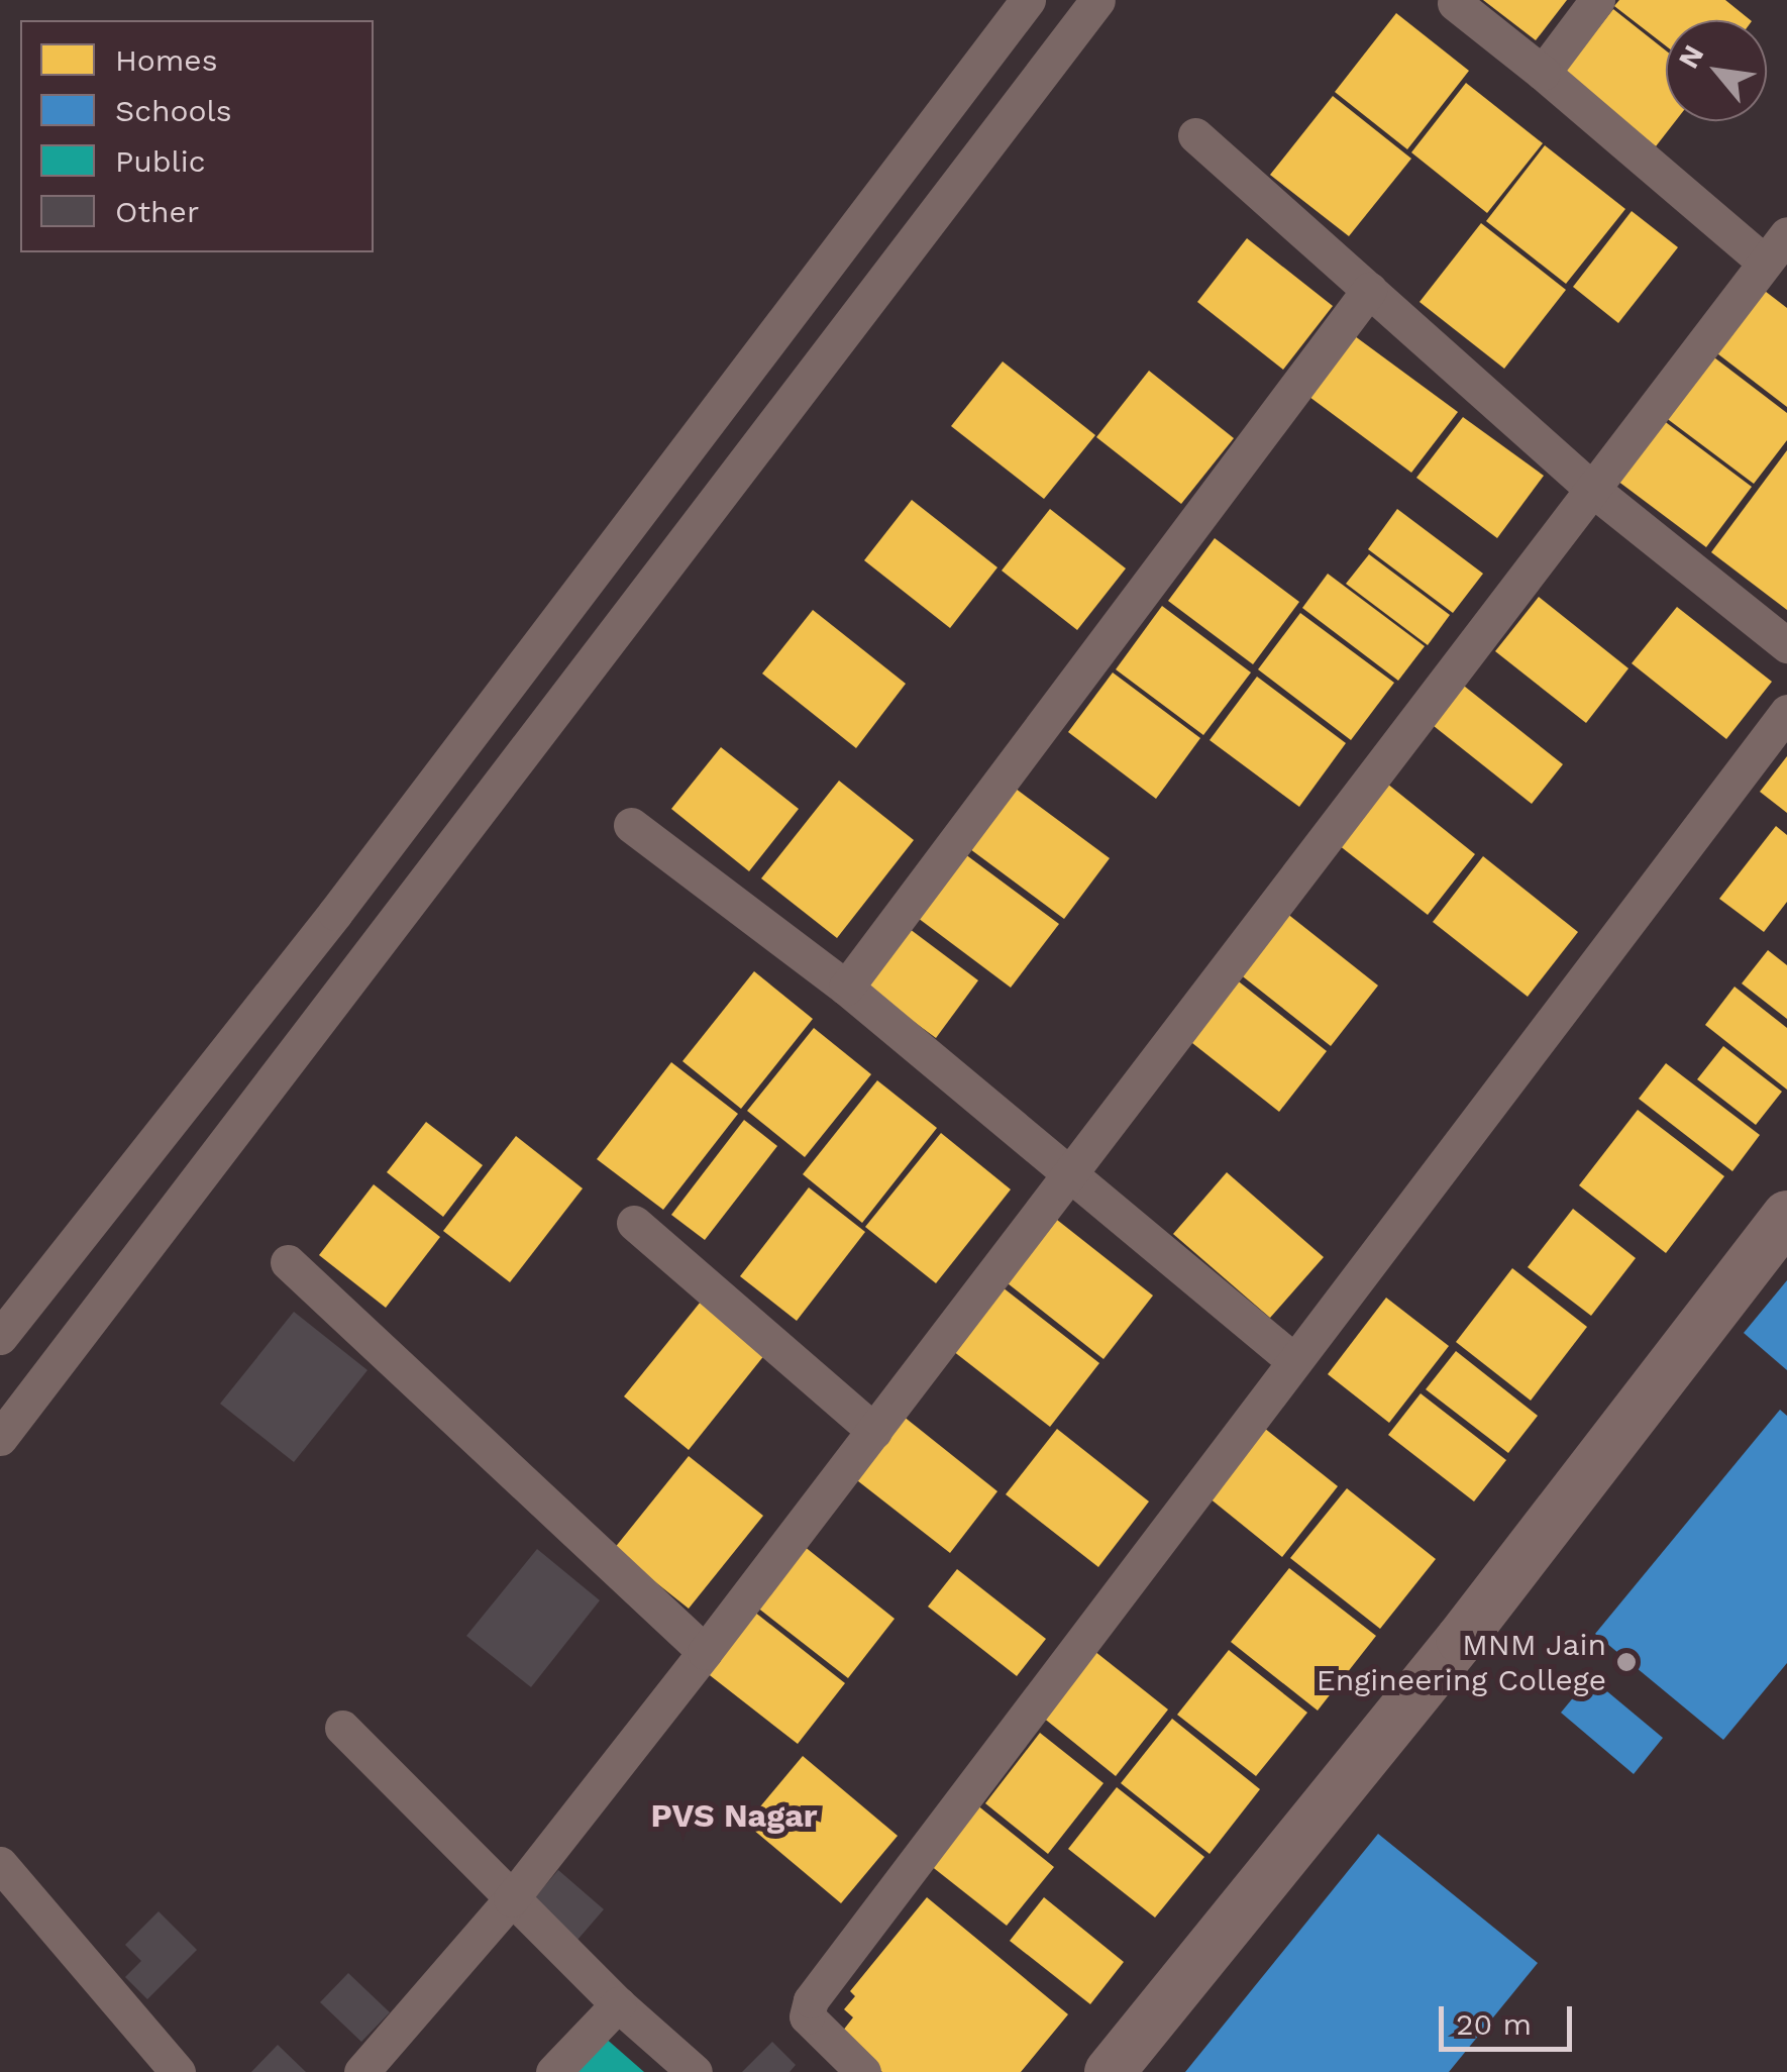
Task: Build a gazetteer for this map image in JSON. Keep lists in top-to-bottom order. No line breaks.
{"districts":["PVS Nagar"],"places":["MNM Jain Engineering College"],"legend":["Homes","Schools","Public","Other"],"scale_bar":"20 m","north":"top left"}
